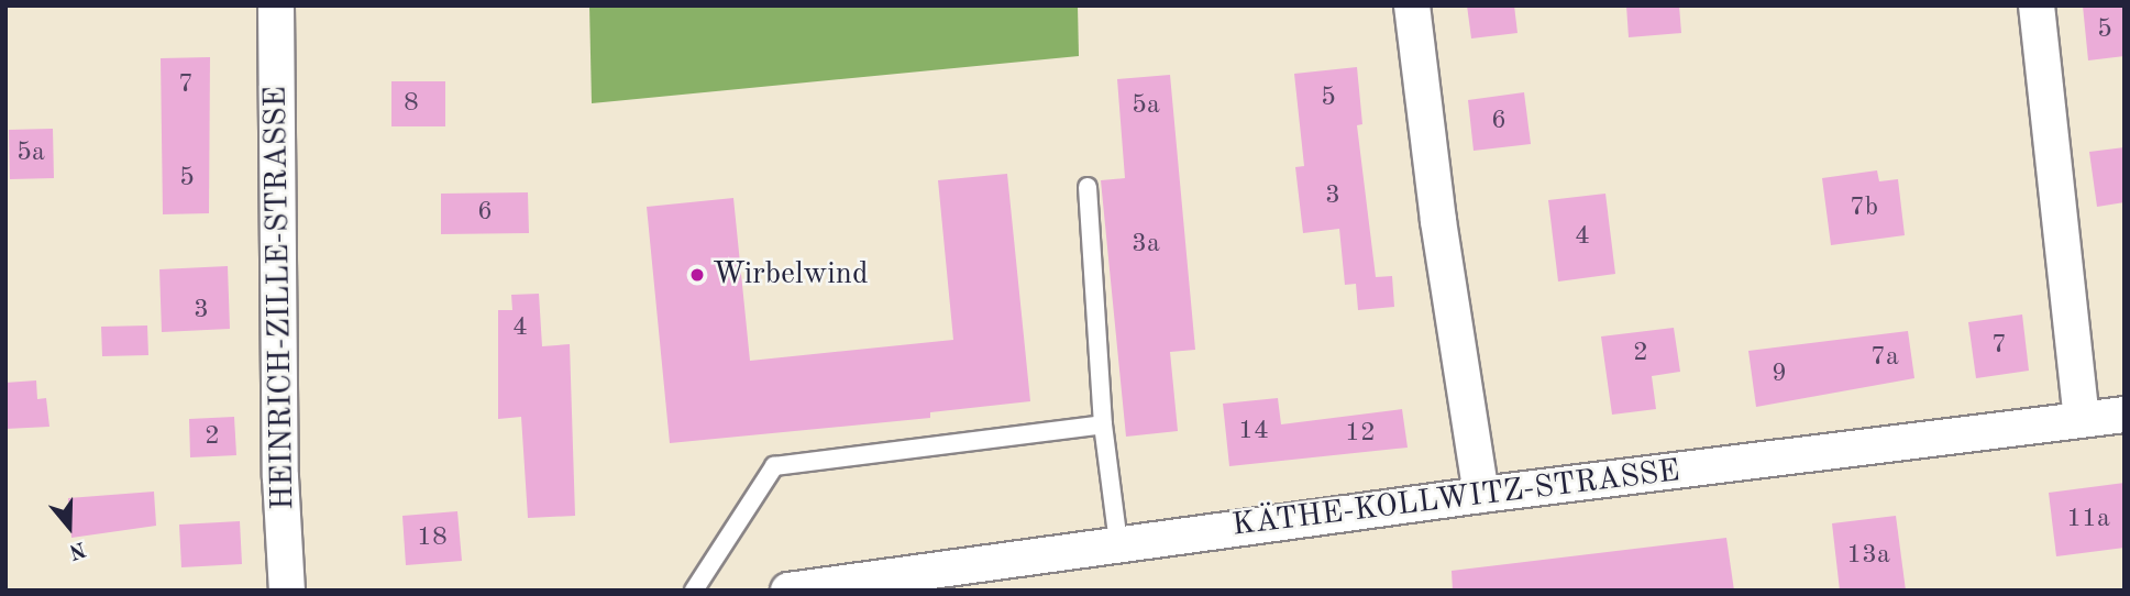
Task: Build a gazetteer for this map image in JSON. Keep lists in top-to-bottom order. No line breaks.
{"streets":{"street":["HEINRICH-ZILLE-STRASSE","KÄTHE-KOLLWITZ-STRASSE"]},"places":["Wirbelwind"],"house_numbers":["5","7","5","8","5a","6","5a","5","3","7b","6","4","3a","3","4","7","2","7a","9","14","12","2","11a","18","13a"],"north":"bottom"}
